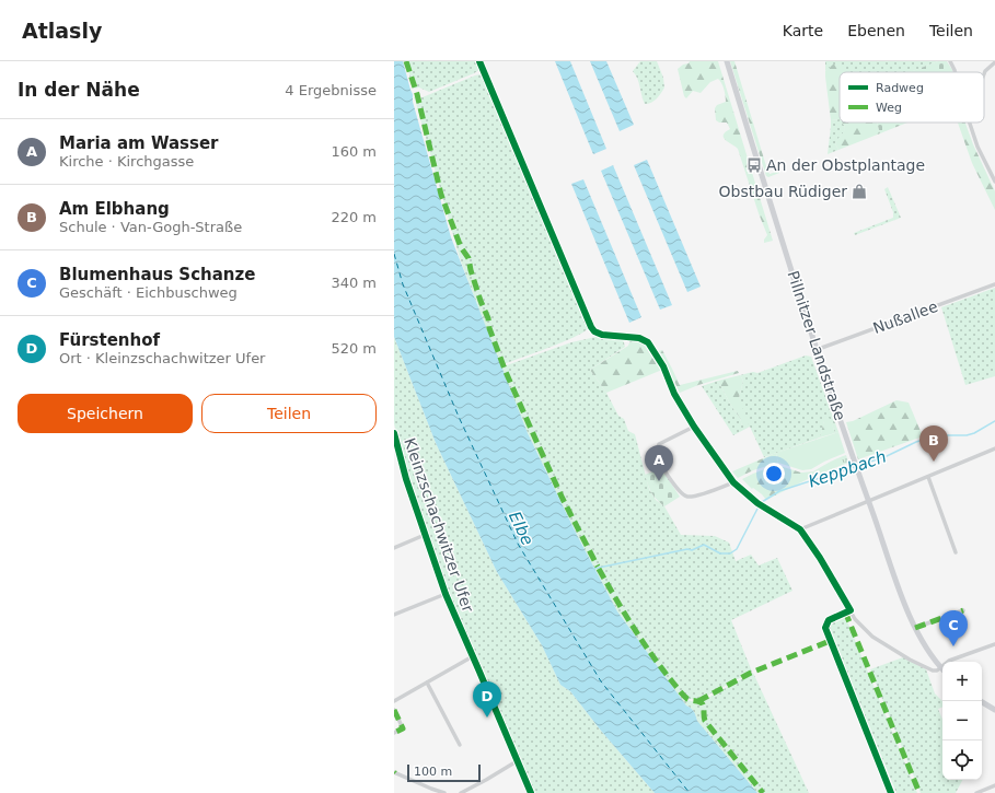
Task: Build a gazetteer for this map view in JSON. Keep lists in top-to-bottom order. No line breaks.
{"streets":{"main road":["Pillnitzer Landstraße"],"street":["Nußallee","Kleinzschachwitzer Ufer"]},"crossings":[["Nußallee","Pillnitzer Landstraße"]],"water":["Keppbach","Elbe"],"places":{"bus stop":["An der Obstplantage"],"shop":["Obstbau Rüdiger"]},"legend":["Radweg","Weg"],"scale_bar":"100 m","page":{"header":"Atlasly","nav":["Karte","Ebenen","Teilen"],"heading":["In der Nähe","4 Ergebnisse"],"list":[{"mark":"A","name":"Maria am Wasser","note":"Kirche · Kirchgasse","value":"160 m"},{"mark":"B","name":"Am Elbhang","note":"Schule · Van-Gogh-Straße","value":"220 m"},{"mark":"C","name":"Blumenhaus Schanze","note":"Geschäft · Eichbuschweg","value":"340 m"},{"mark":"D","name":"Fürstenhof","note":"Ort · Kleinzschachwitzer Ufer","value":"520 m"}],"buttons":["Speichern","Teilen"],"pins":["B","A","C","D"],"map_buttons":["+","−"],"scale":"100 m"}}
